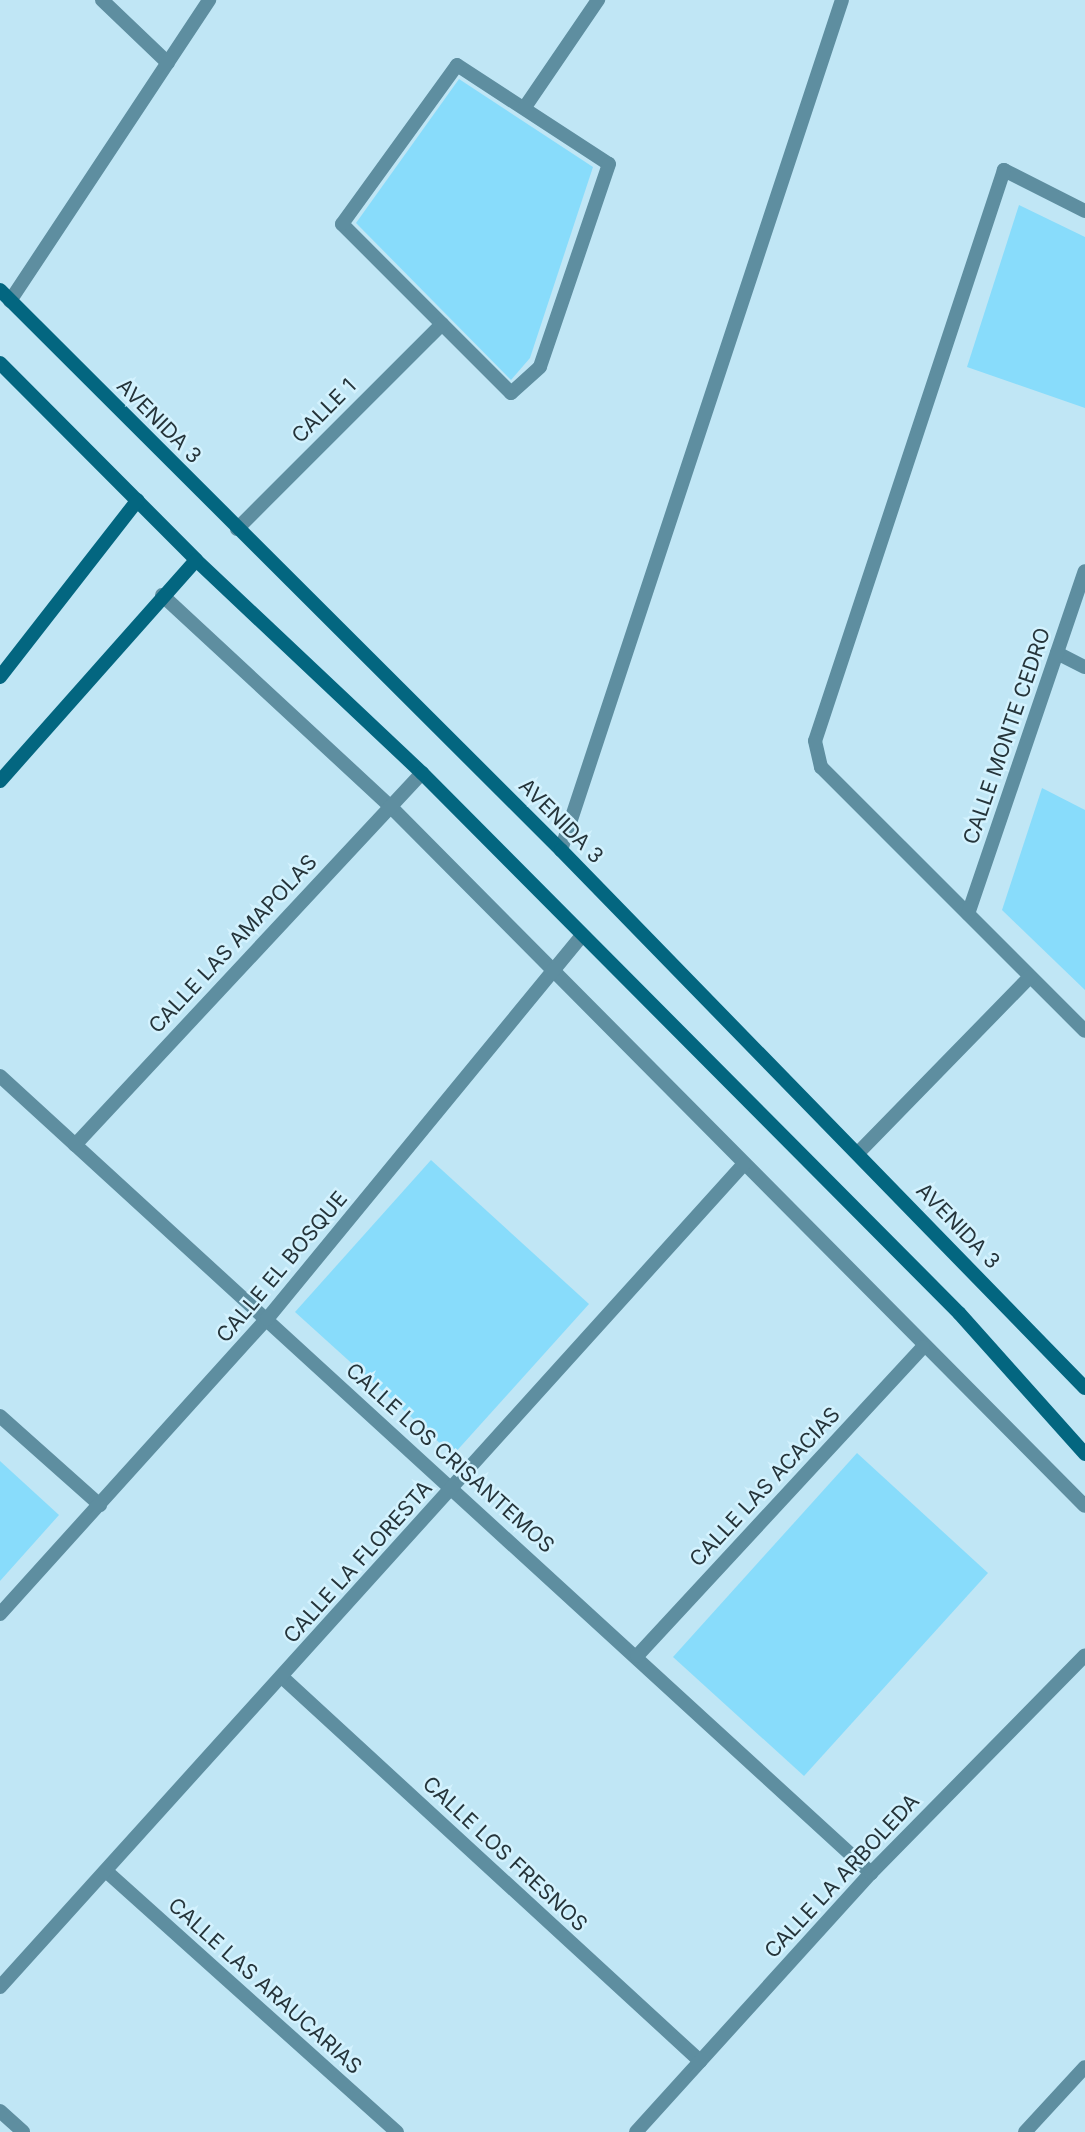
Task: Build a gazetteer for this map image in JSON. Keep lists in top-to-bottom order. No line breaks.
{"streets":{"street":["CALLE 1","AVENIDA 3","CALLE MONTE CEDRO","CALLE LAS AMAPOLAS","CALLE EL BOSQUE","CALLE LOS CRISANTEMOS","CALLE LAS ACACIAS","CALLE LA FLORESTA","CALLE LOS FRESNOS","CALLE LA ARBOLEDA","CALLE LAS ARAUCARIAS"]},"crossings":[["CALLE 1","AVENIDA 3"],["CALLE LAS AMAPOLAS","CALLE LOS CRISANTEMOS"],["CALLE EL BOSQUE","CALLE LOS CRISANTEMOS"],["CALLE LOS CRISANTEMOS","CALLE LAS ACACIAS"],["CALLE LOS CRISANTEMOS","CALLE LA FLORESTA"],["CALLE LOS CRISANTEMOS","CALLE LA ARBOLEDA"],["CALLE LA FLORESTA","CALLE LOS FRESNOS"],["CALLE LA FLORESTA","CALLE LAS ARAUCARIAS"],["CALLE LOS FRESNOS","CALLE LA ARBOLEDA"]]}
